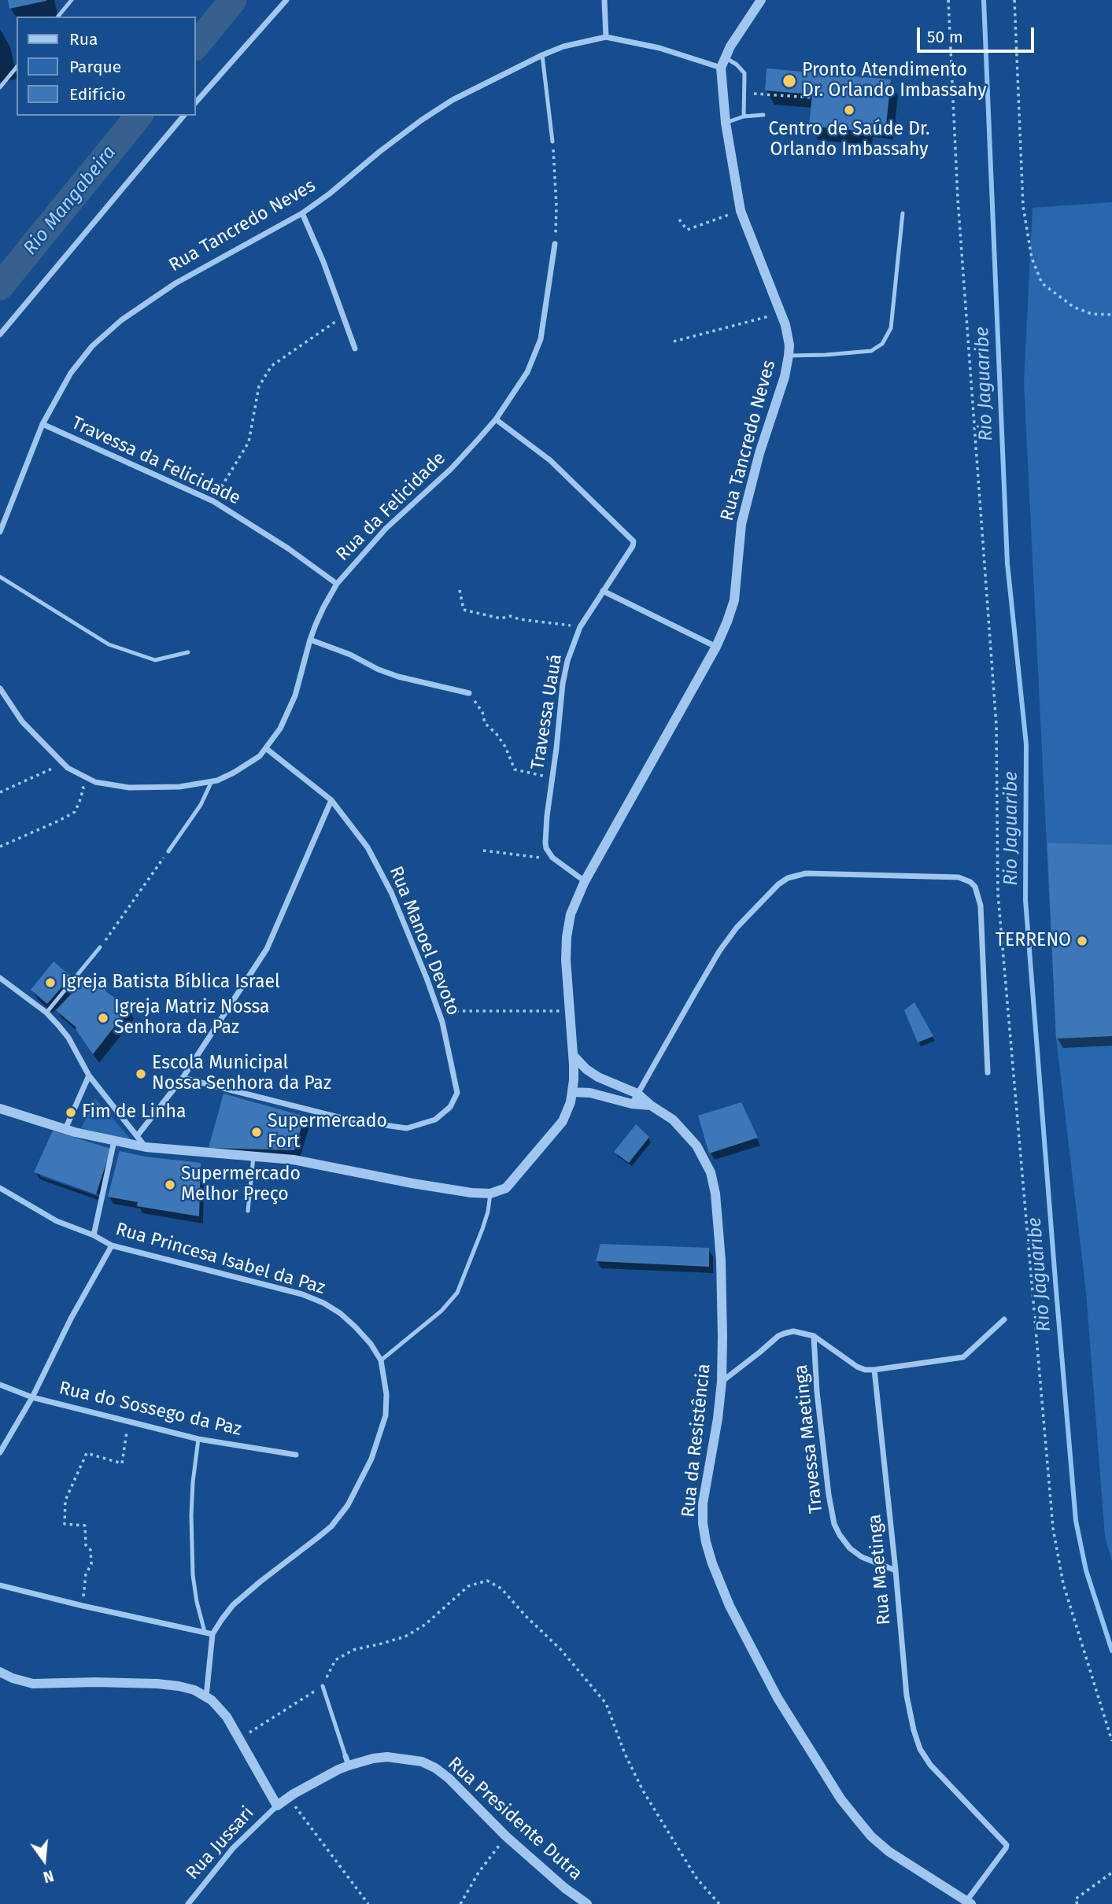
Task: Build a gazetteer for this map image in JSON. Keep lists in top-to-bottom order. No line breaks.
{"streets":{"street":["Rua Tancredo Neves","Travessa da Felicidade","Rua da Felicidade","Travessa Uauá","Rua Manoel Devoto","Rua Princesa Isabel da Paz","Rua do Sossego da Paz","Travessa Maetinga","Rua da Resistência","Rua Maetinga","Rua Presidente Dutra","Rua Jussari"]},"crossings":[["Rua Tancredo Neves","Travessa da Felicidade"],["Rua Tancredo Neves","Rua da Resistência"],["Travessa da Felicidade","Rua da Felicidade"],["Rua da Felicidade","Travessa Uauá"],["Rua da Felicidade","Rua Manoel Devoto"],["Travessa Maetinga","Rua Maetinga"],["Rua da Resistência","Rua Maetinga"],["Rua Presidente Dutra","Rua Jussari"]],"water":["Rio Mangabeira","Rio Jaguaribe"],"places":["Pronto Atendimento Dr. Orlando Imbassahy","Centro de Saúde Dr. Orlando Imbassahy","TERRENO","Igreja Batista Bíblica Israel","Igreja Matriz Nossa Senhora da Paz","Escola Municipal Nossa Senhora da Paz","Fim de Linha","Supermercado Fort","Supermercado Melhor Preço"],"legend":["Rua","Parque","Edifício"],"scale_bar":"50 m","north":"bottom"}
